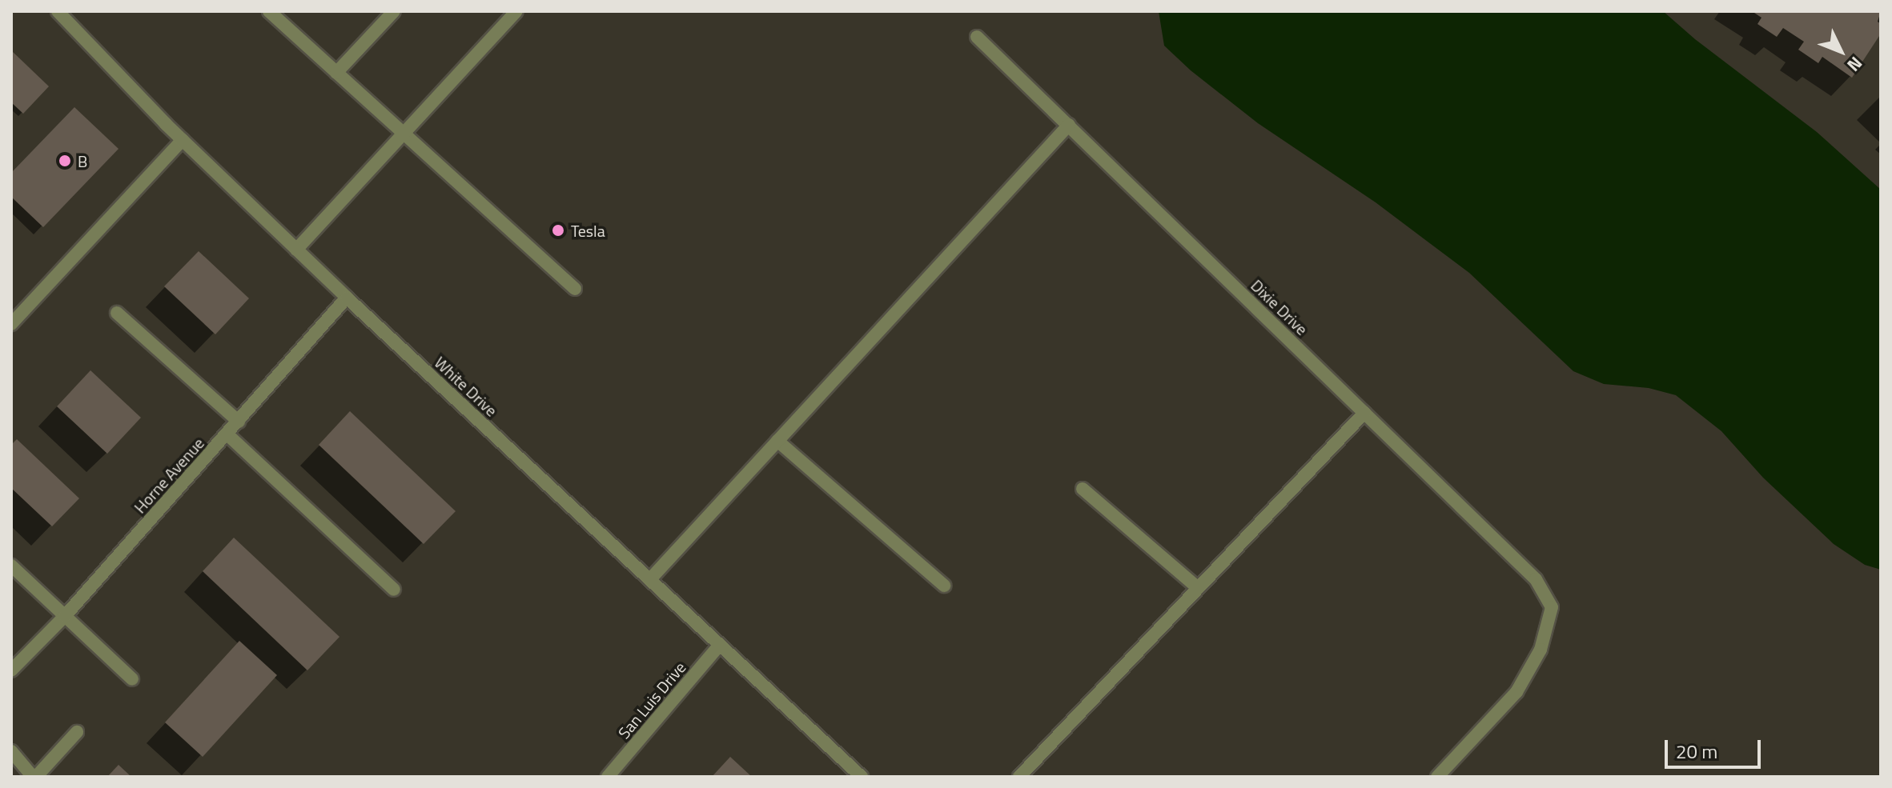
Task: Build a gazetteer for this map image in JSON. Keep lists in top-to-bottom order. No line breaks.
{"streets":{"street":["Dixie Drive","White Drive","Horne Avenue","San Luis Drive"]},"crossings":[["White Drive","Horne Avenue"],["White Drive","San Luis Drive"]],"places":["B","Tesla"],"scale_bar":"20 m","north":"bottom right"}
